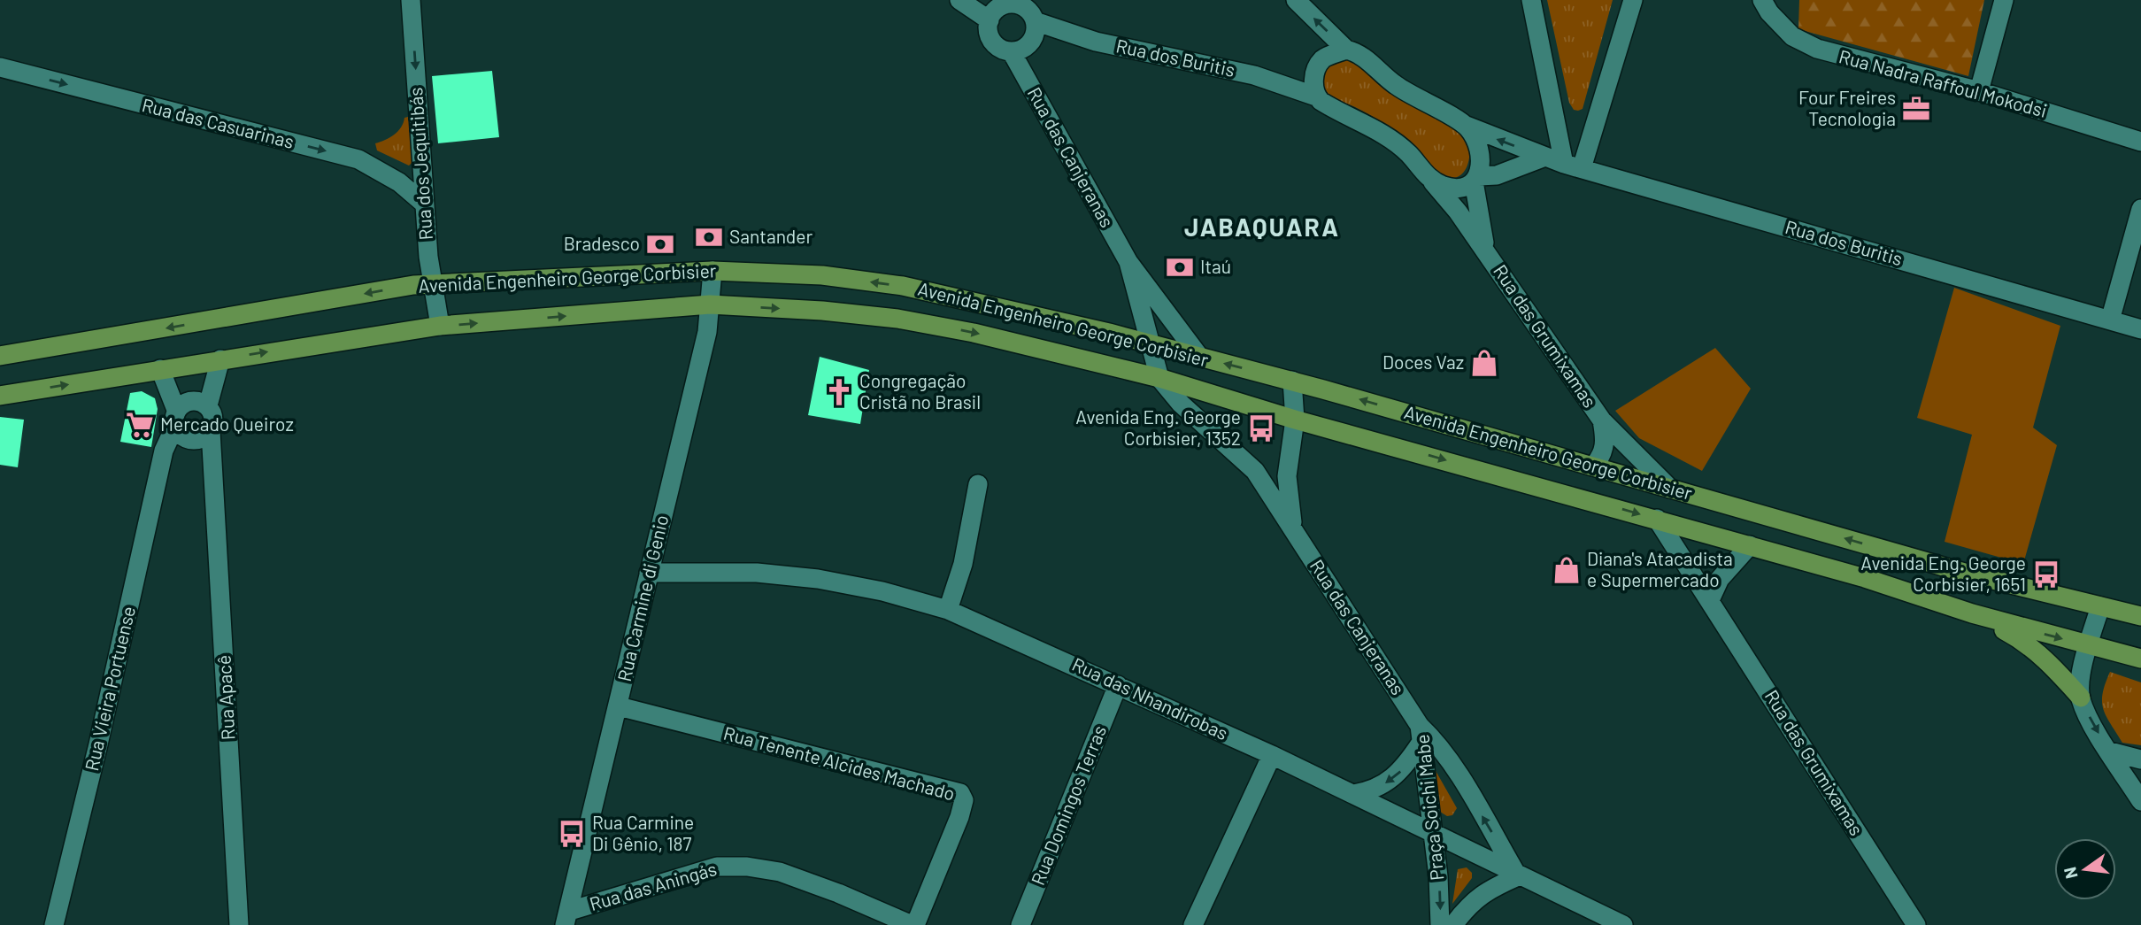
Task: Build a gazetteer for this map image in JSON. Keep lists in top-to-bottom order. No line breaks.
{"streets":{"main road":["Avenida Engenheiro George Corbisier"],"street":["Rua dos Buritis","Rua Nadra Raffoul Mokodsi","Rua das Casuarinas","Rua das Canjeranas","Rua dos Jequitibás","Rua das Grumixamas","Rua Carmine di Genio","Rua Vieira Portuense","Rua Apacê","Rua das Nhandirobas","Rua Tenente Alcides Machado","Rua Domingos Terras","Praça Soichi Mabe","Rua das Aningás"]},"crossings":[["Rua dos Buritis","Rua das Canjeranas"],["Rua dos Buritis","Rua das Grumixamas"],["Rua das Casuarinas","Rua dos Jequitibás"],["Rua das Canjeranas","Avenida Engenheiro George Corbisier"],["Rua das Canjeranas","Praça Soichi Mabe"],["Rua dos Jequitibás","Avenida Engenheiro George Corbisier"],["Avenida Engenheiro George Corbisier","Rua das Grumixamas"],["Avenida Engenheiro George Corbisier","Rua Carmine di Genio"],["Rua Carmine di Genio","Rua das Nhandirobas"],["Rua Carmine di Genio","Rua Tenente Alcides Machado"],["Rua Carmine di Genio","Rua das Aningás"],["Rua Vieira Portuense","Rua Apacê"],["Rua das Nhandirobas","Rua Domingos Terras"],["Rua das Nhandirobas","Praça Soichi Mabe"],["Rua Tenente Alcides Machado","Rua das Aningás"]],"one_way":["Rua das Casuarinas","Rua dos Jequitibás"],"districts":["JABAQUARA"],"places":{"office":["Four Freires Tecnologia"],"bank":["Santander","Bradesco","Itaú"],"shop":["Doces Vaz","Diana's Atacadista e Supermercado"],"church":["Congregação Cristã no Brasil"],"supermarket":["Mercado Queiroz"],"bus stop":["Avenida Eng. George Corbisier, 1352","Avenida Eng. George Corbisier, 1651","Rua Carmine Di Gênio, 187"]},"north":"left"}
